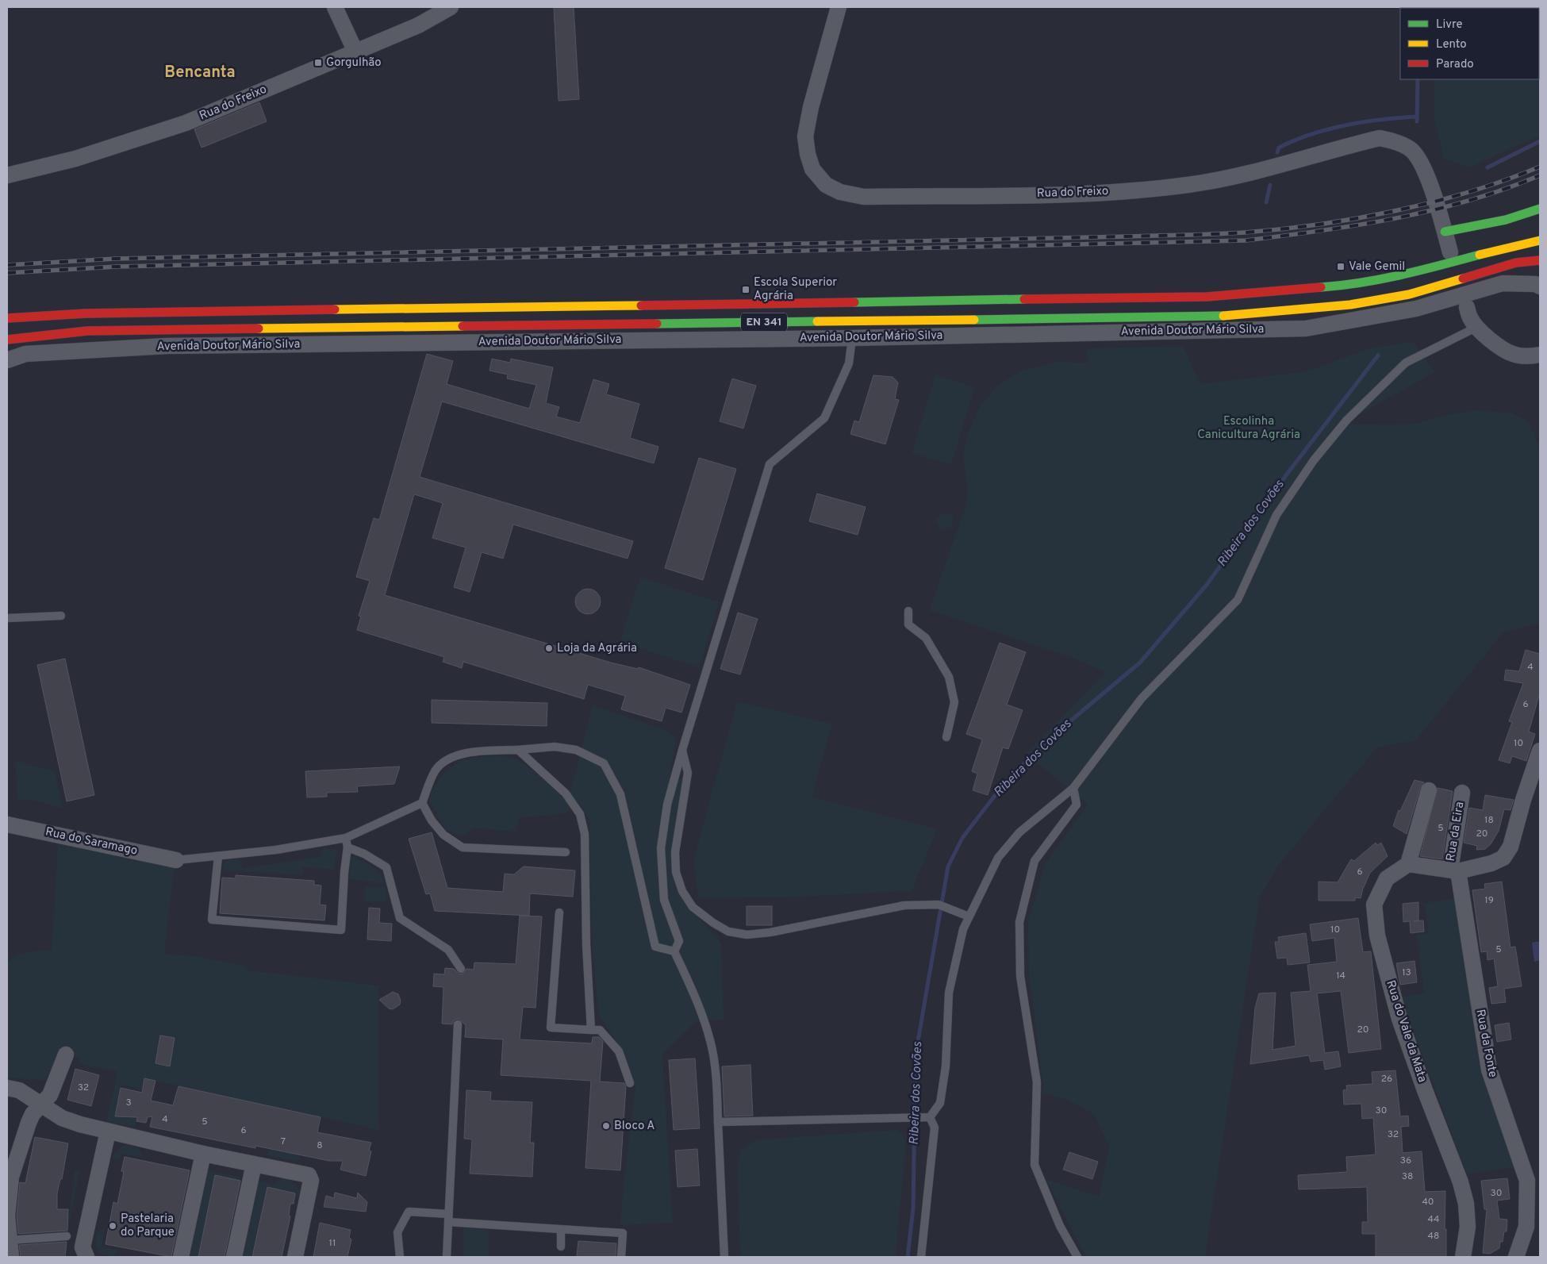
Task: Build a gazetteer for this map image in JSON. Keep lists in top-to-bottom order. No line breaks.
{"streets":{"highway":["EN 341"],"street":["Rua do Freixo","Avenida Doutor Mário Silva","Rua da Eira","Rua do Saramago","Rua do Vale da Mata","Rua da Fonte"]},"crossings":[["Rua da Eira","Rua da Fonte"]],"districts":["Bencanta"],"water":["Ribeira dos Covões"],"parks":["Escolinha Canicultura Agrária"],"places":{"transit":["Gorgulhão","Vale Gemil","Escola Superior Agrária"],"other":["Loja da Agrária","Bloco A","Pastelaria do Parque"]},"house_numbers":["4","6","10","18","5","20","6","19","10","5","13","14","20","26","32","3","30","4","5","6","32","7","8","36","38","30","40","44","48","11"],"legend":["Livre","Lento","Parado"]}
